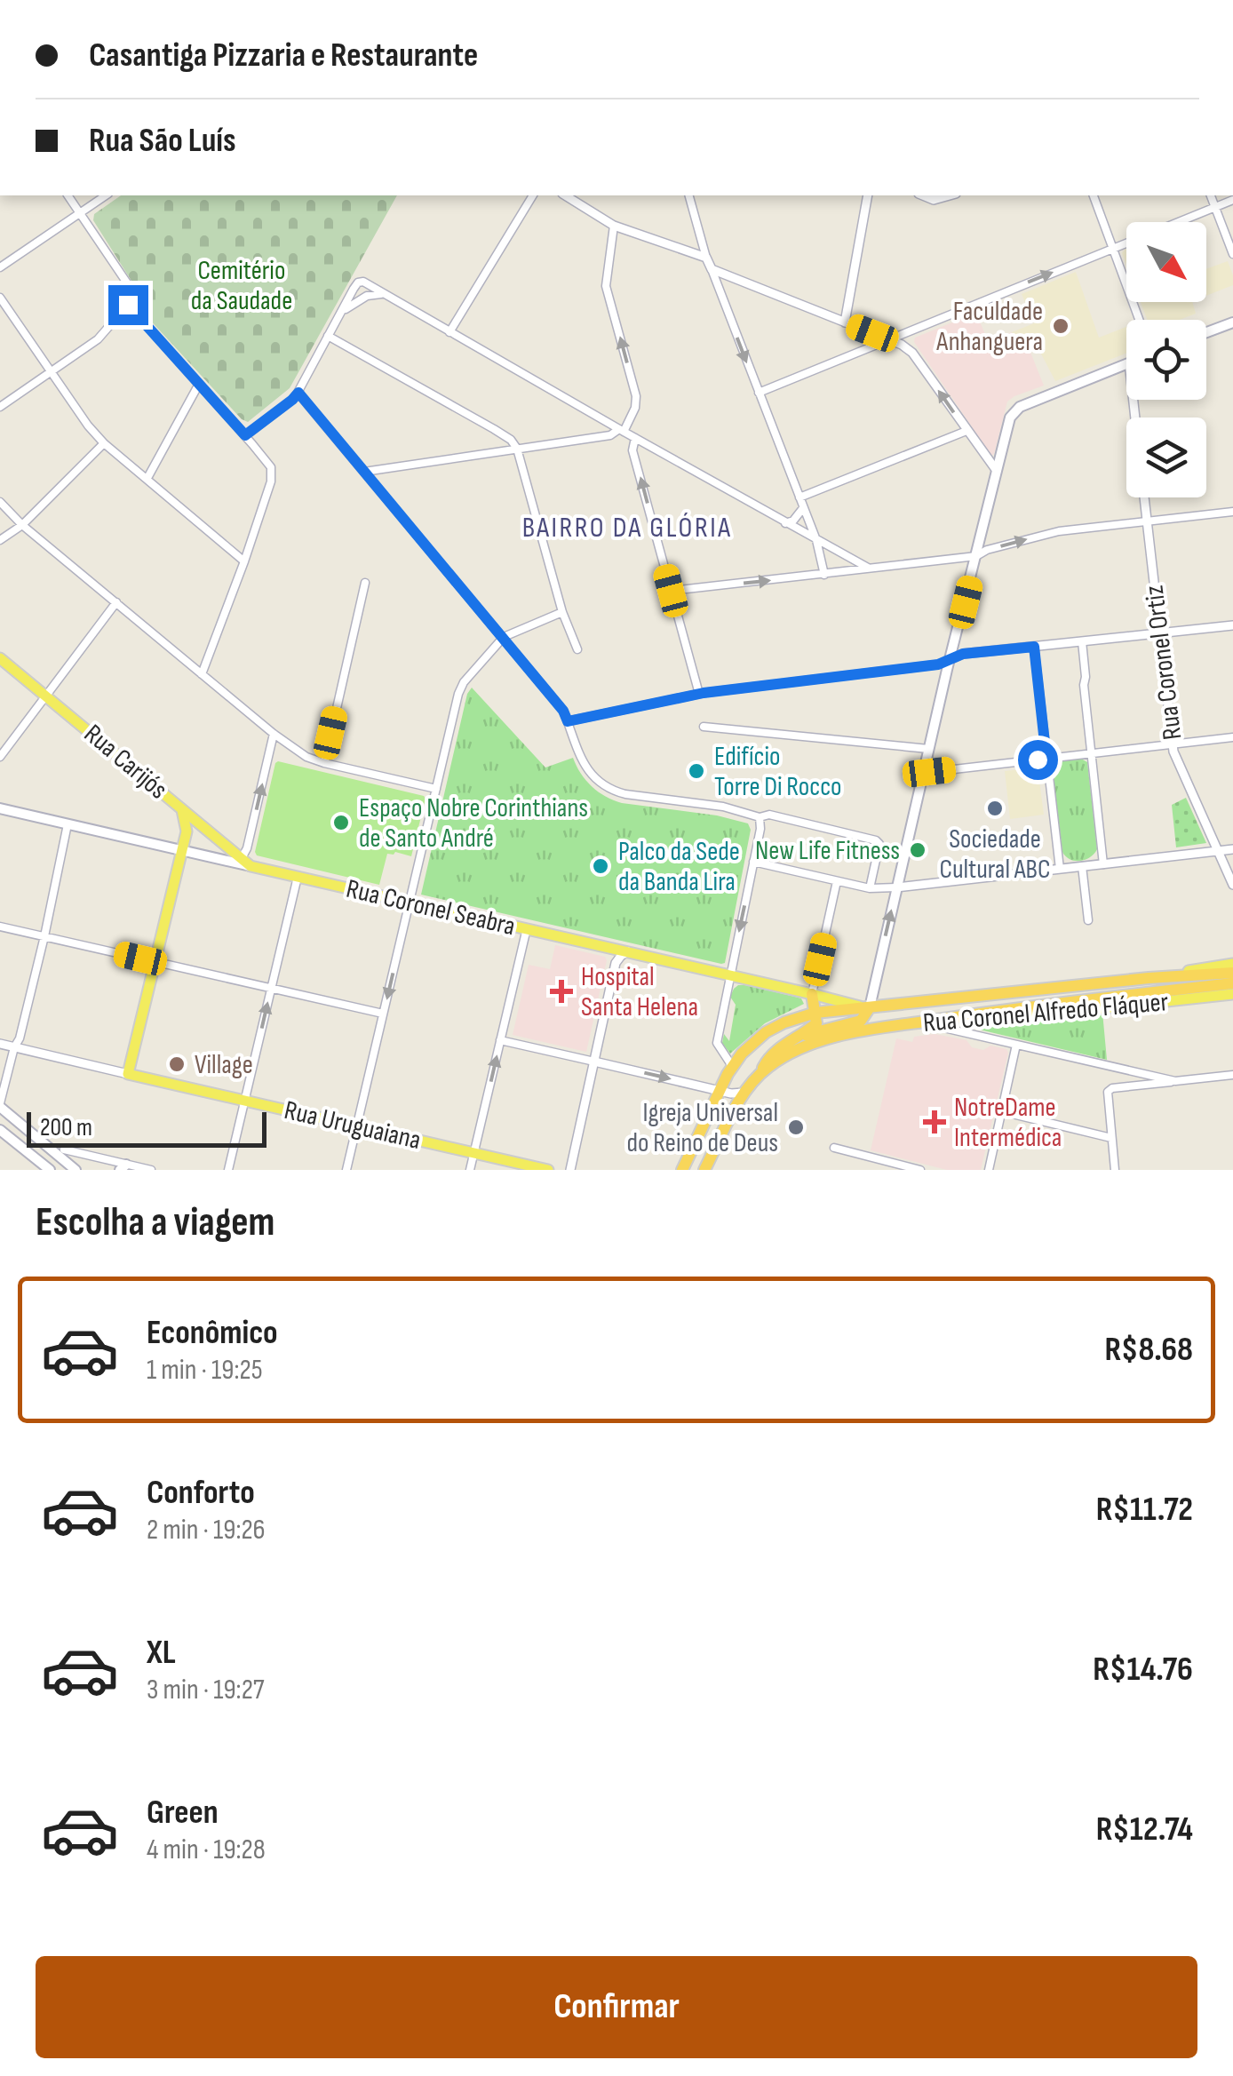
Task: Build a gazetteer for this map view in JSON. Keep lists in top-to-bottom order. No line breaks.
{"streets":{"highway":["Rua Coronel Alfredo Fláquer"],"main road":["Rua Carijós","Rua Coronel Seabra","Rua Uruguaiana"],"street":["Rua Coronel Ortiz"]},"crossings":[["Rua Carijós","Rua Coronel Seabra"],["Rua Coronel Seabra","Rua Coronel Alfredo Fláquer"]],"districts":["BAIRRO DA GLÓRIA"],"parks":["Cemitério da Saudade"],"places":{"other":["Faculdade Anhanguera","Edifício Torre Di Rocco","Sociedade Cultural ABC","Espaço Nobre Corinthians de Santo André","New Life Fitness","Palco da Sede da Banda Lira","Village","Igreja Universal do Reino de Deus"],"health":["Hospital Santa Helena","NotreDame Intermédica"]},"scale_bar":"200 m","north":"bottom right","page":{"banner":["Casantiga Pizzaria e Restaurante","Rua São Luís"],"scale":"200 m","heading":"Escolha a viagem","list":[{"name":"Econômico","note":"1 min · 19:25","value":"R$8.68"},{"name":"Conforto","note":"2 min · 19:26","value":"R$11.72"},{"name":"XL","note":"3 min · 19:27","value":"R$14.76"},{"name":"Green","note":"4 min · 19:28","value":"R$12.74"}],"buttons":"Confirmar"}}
